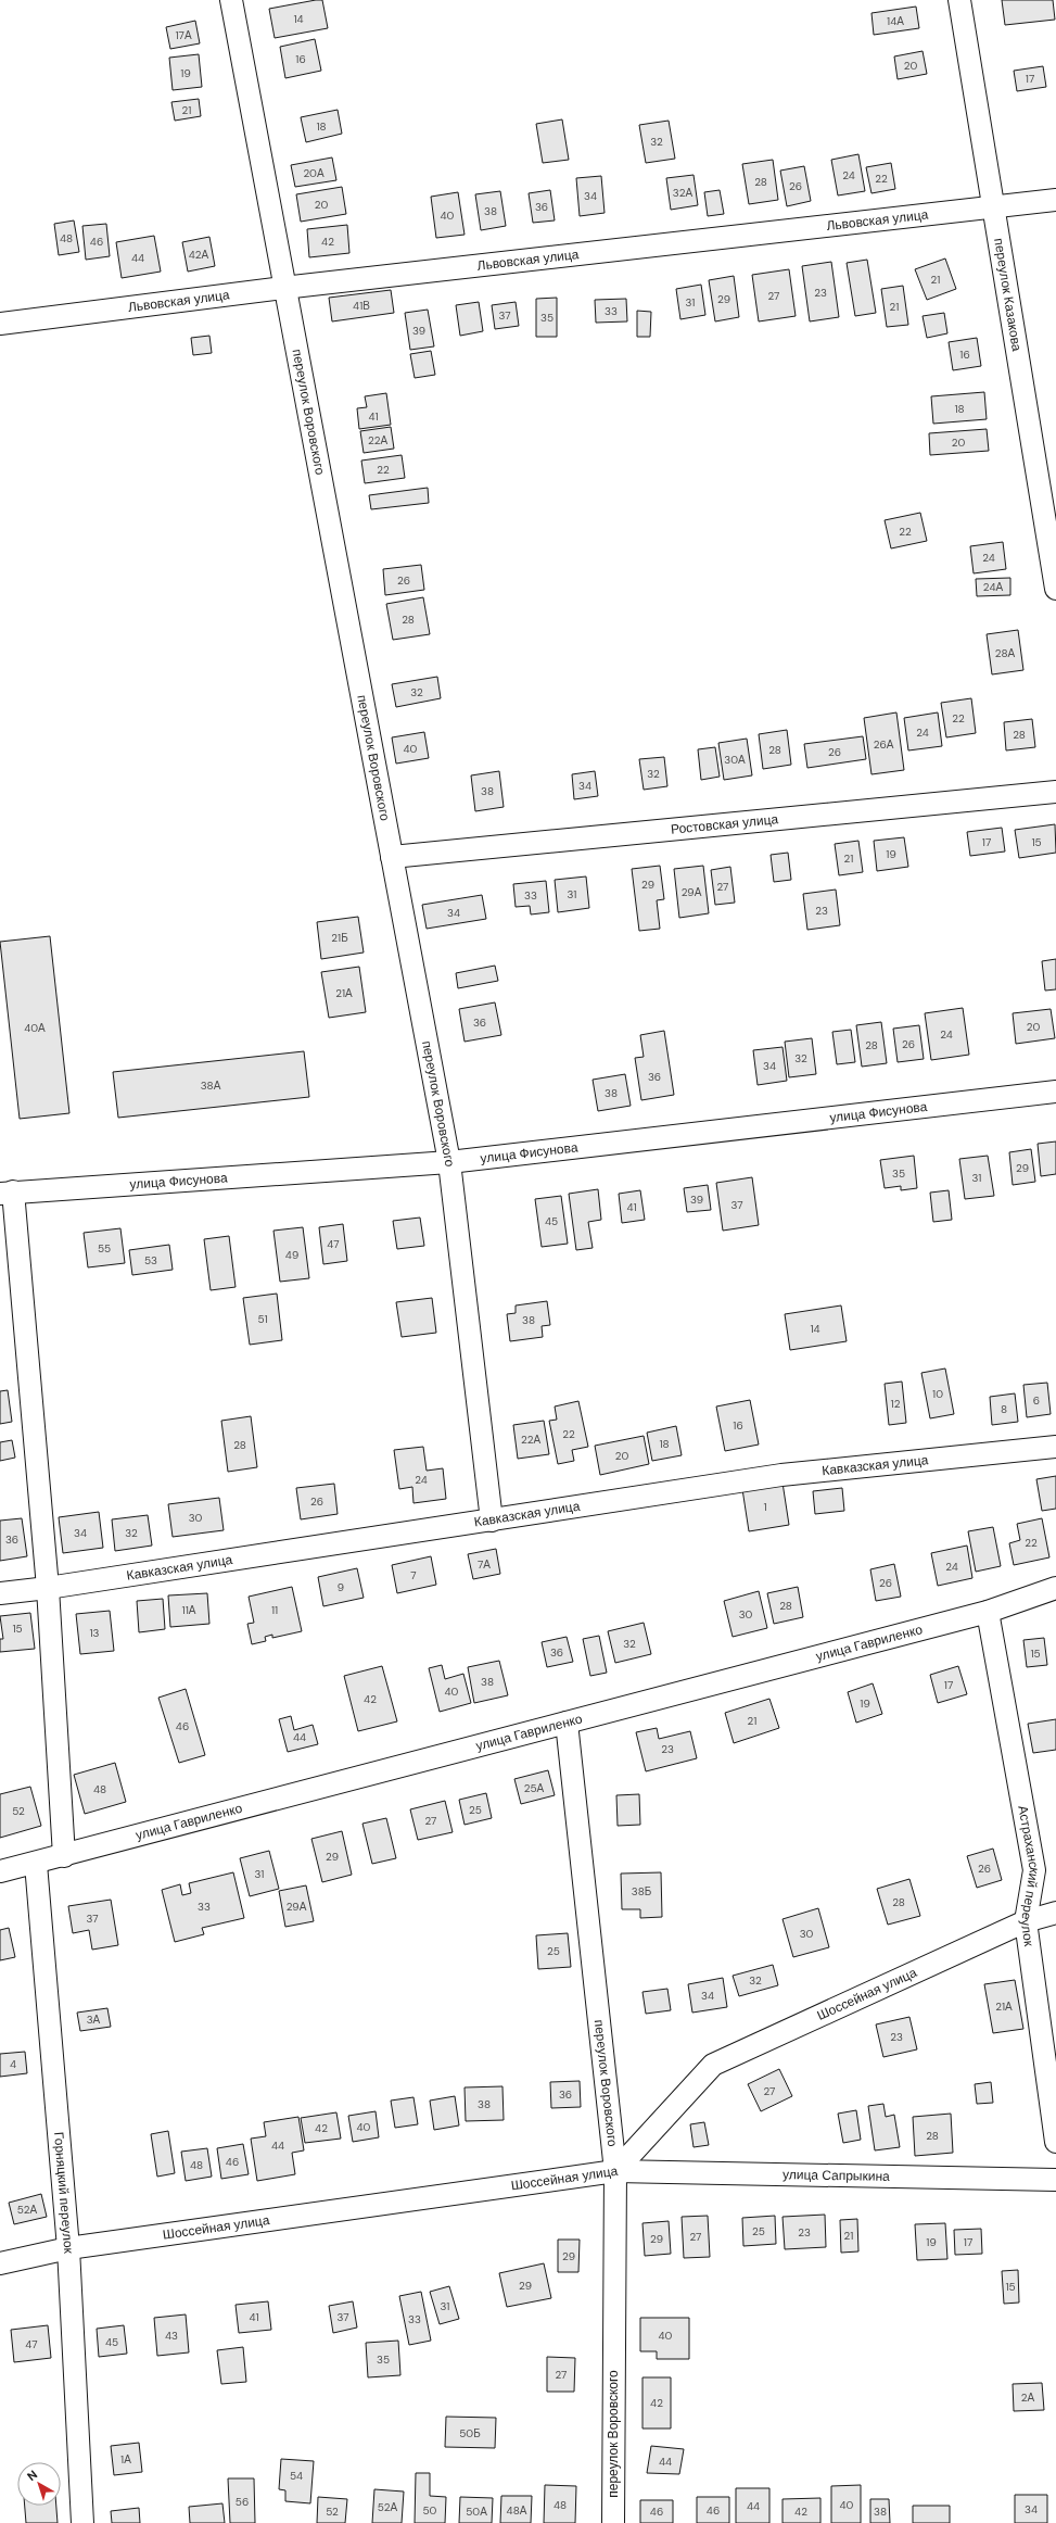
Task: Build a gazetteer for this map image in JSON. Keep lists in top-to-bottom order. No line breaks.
{"streets":{"street":["Львовская улица","переулок Казакова","переулок Воровского","Ростовская улица","улица Фисунова","Кавказская улица","улица Гавриленко","Астраханский переулок","Шоссейная улица","улица Сапрыкина","Горняцкий переулок"]},"crossings":[["Львовская улица","переулок Казакова"],["Львовская улица","переулок Воровского"],["переулок Воровского","Ростовская улица"],["переулок Воровского","улица Фисунова"],["переулок Воровского","Кавказская улица"],["переулок Воровского","улица Гавриленко"],["переулок Воровского","Шоссейная улица"],["переулок Воровского","улица Сапрыкина"],["улица Гавриленко","Астраханский переулок"],["улица Гавриленко","Горняцкий переулок"],["Астраханский переулок","Шоссейная улица"],["Шоссейная улица","улица Сапрыкина"],["Шоссейная улица","Горняцкий переулок"]],"house_numbers":["14","14А","17А","16","20","19","17","21","18","32","20А","24","22","28","26","32А","34","20","36","38","40","48","46","42","42А","44","21","23","27","29","31","41В","21","33","37","35","39","16","18","41","22А","20","22","22","24","26","24А","28","28А","32","22","24","28","26А","40","28","26","30А","32","34","38","17","15","19","21","29","27","29А","31","33","23","34","21Б","21А","36","20","40А","24","26","28","32","34","36","38А","38","29","35","31","39","37","41","45","47","55","49","53","51","38","14","10","6","12","8","16","22","22А","18","28","20","24","26","1","30","34","32","36","22","7А","24","7","26","9","28","11А","11","30","15","13","32","36","15","38","17","40","42","19","21","46","44","23","25А","48","25","52","27","29","26","31","38Б","28","33","29А","37","30","25","32","34","21А","3А","23","4","27","36","38","40","42","28","44","46","48","52А","25","23","21","27","29","19","17","29","29","15","31","41","37","33","43","40","45","47","35","27","2А","42","50Б","1А","44","54","56","48","40","44","52А","34","50","48А","46","52","50А","46","42","38"],"north":"top left"}
